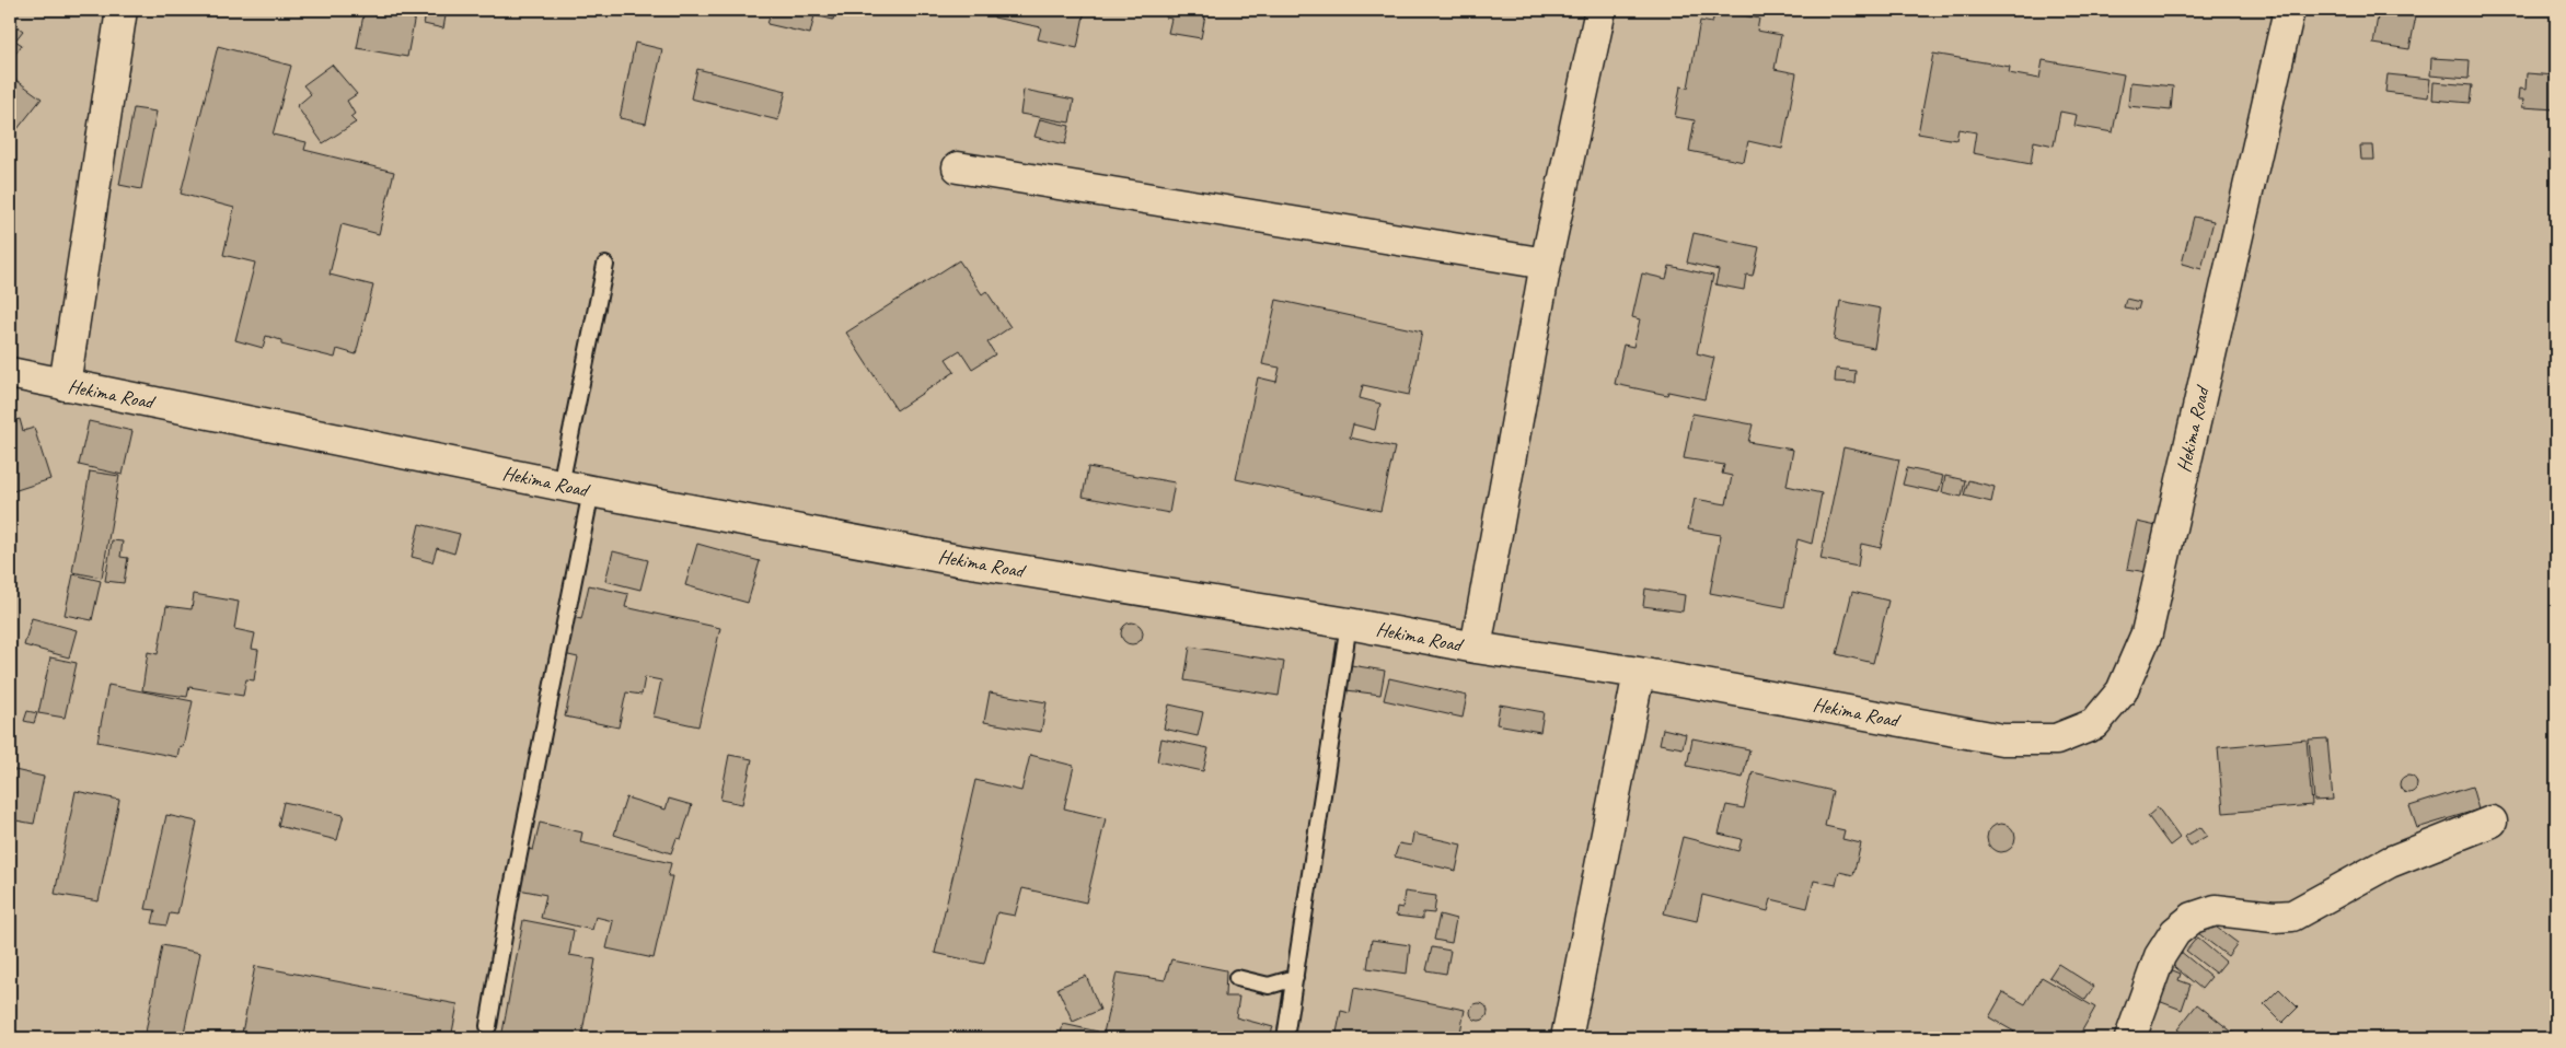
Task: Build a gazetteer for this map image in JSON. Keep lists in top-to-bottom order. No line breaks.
{"streets":{"street":["Hekima Road"]}}
